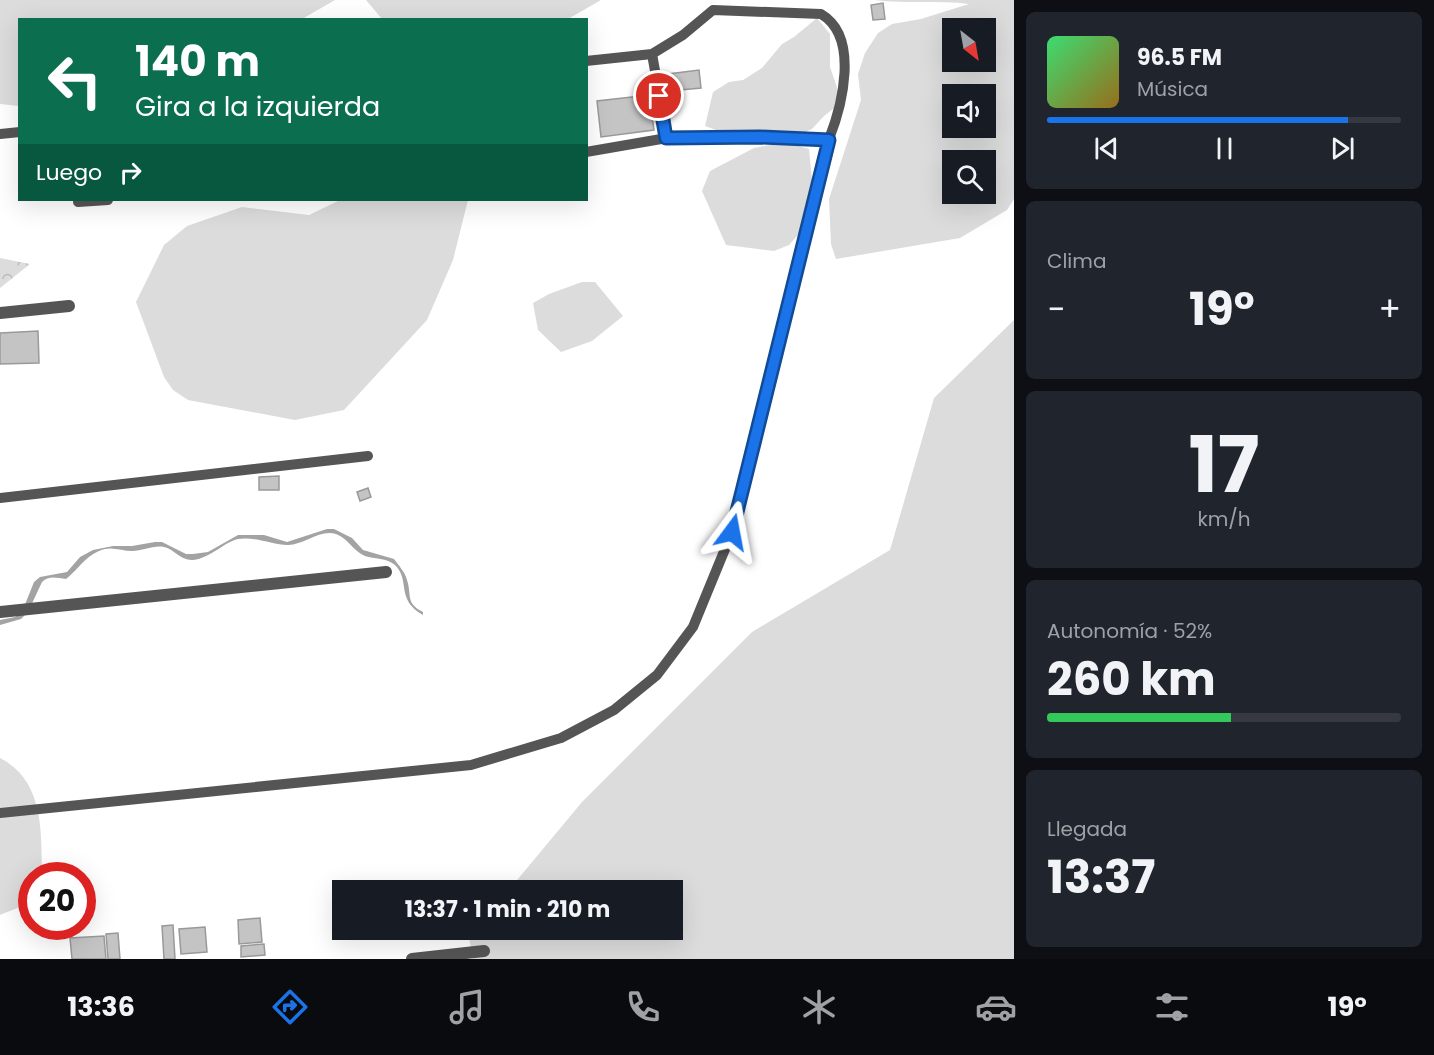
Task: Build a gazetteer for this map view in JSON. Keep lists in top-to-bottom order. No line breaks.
{"north":"bottom right","page":{"turn":["140 m","Gira a la izquierda"],"song":["96.5 FM","Música"],"then":"Luego","tile":["Clima",["17","km/h"],["Autonomía · 52%","260 km"],["Llegada","13:37"]],"heat":["−","19°","+"],"limit":"20","trip":"13:37 · 1 min · 210 m","tabs":["13:36","19°"]}}
